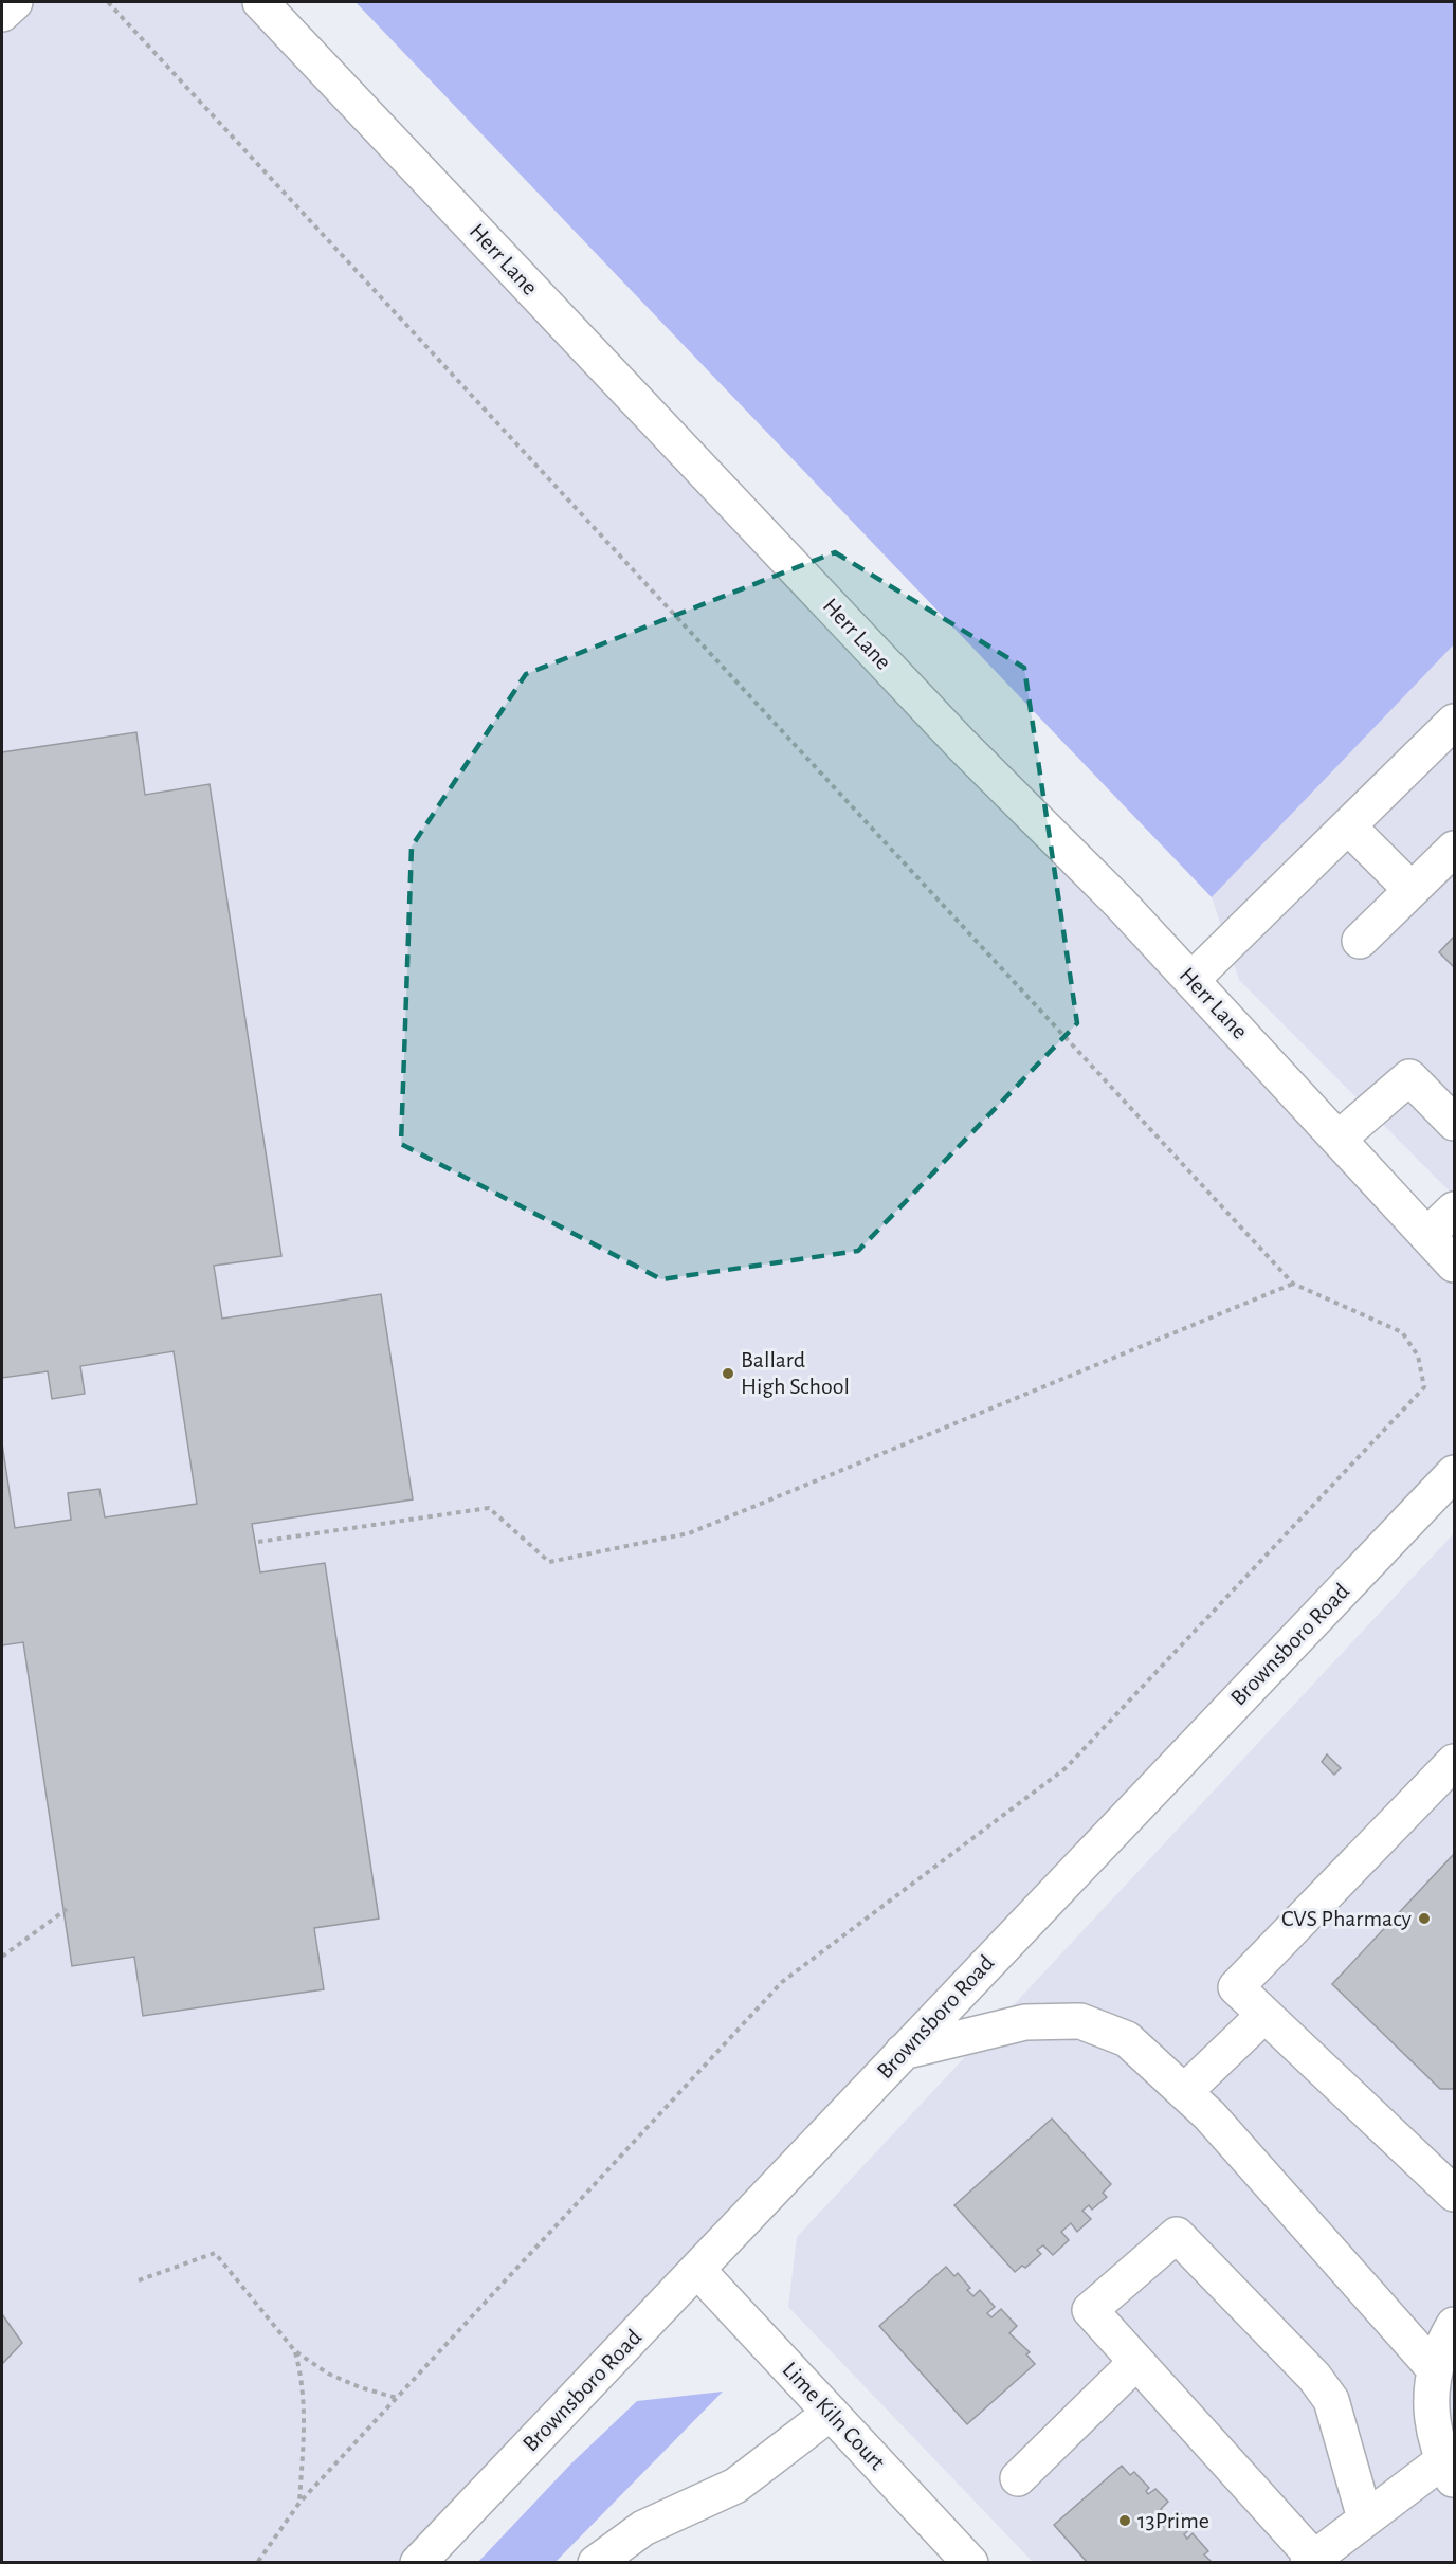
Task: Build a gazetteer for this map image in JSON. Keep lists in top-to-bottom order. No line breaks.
{"streets":{"street":["Herr Lane","Brownsboro Road","Lime Kiln Court"]},"crossings":[["Brownsboro Road","Lime Kiln Court"]],"places":["Ballard High School","CVS Pharmacy","13Prime"]}
